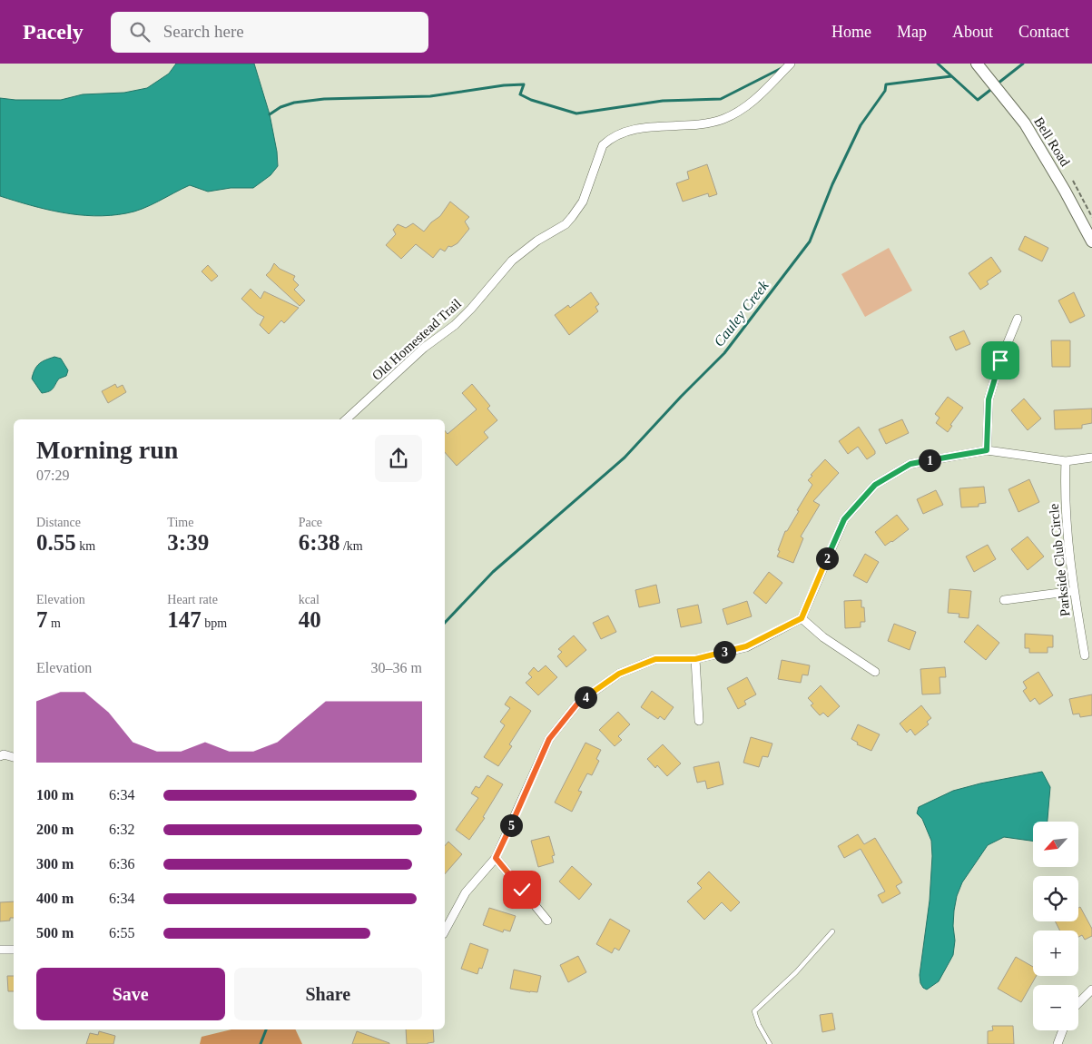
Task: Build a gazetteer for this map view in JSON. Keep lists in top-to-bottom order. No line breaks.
{"streets":{"street":["Bell Road","Old Homestead Trail","Parkside Club Circle"]},"water":["Cauley Creek"],"north":"bottom left","page":{"header":"Pacely","search":"Search here","nav":["Home","Map","About","Contact"],"heading":["Morning run","07:29"],"pins":["1","2","3","4","5"],"stats":[["Distance","0.55 km"],["Time","3:39"],["Pace","6:38 /km"],["Elevation","7 m"],["Heart rate","147 bpm"],["kcal","40"]],"chart":["Elevation","30–36 m"],"list":[{"name":"100 m","note":"6:34"},{"name":"200 m","note":"6:32"},{"name":"300 m","note":"6:36"},{"name":"400 m","note":"6:34"},{"name":"500 m","note":"6:55"}],"map_buttons":["+","−"],"buttons":["Save","Share"]}}
